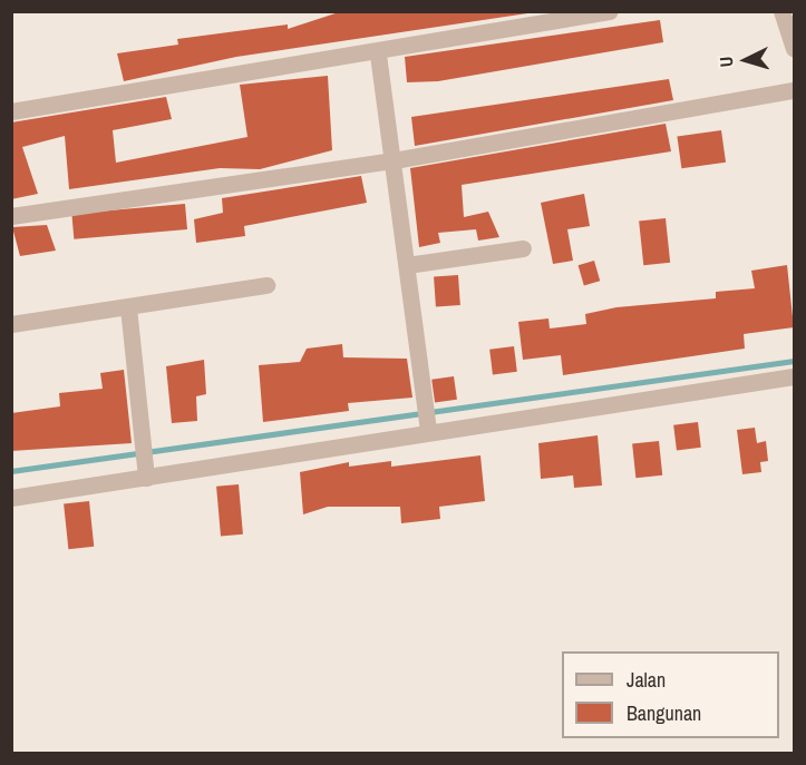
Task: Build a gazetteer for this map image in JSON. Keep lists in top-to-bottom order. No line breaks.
{"legend":["Jalan","Bangunan"],"north":"left"}
